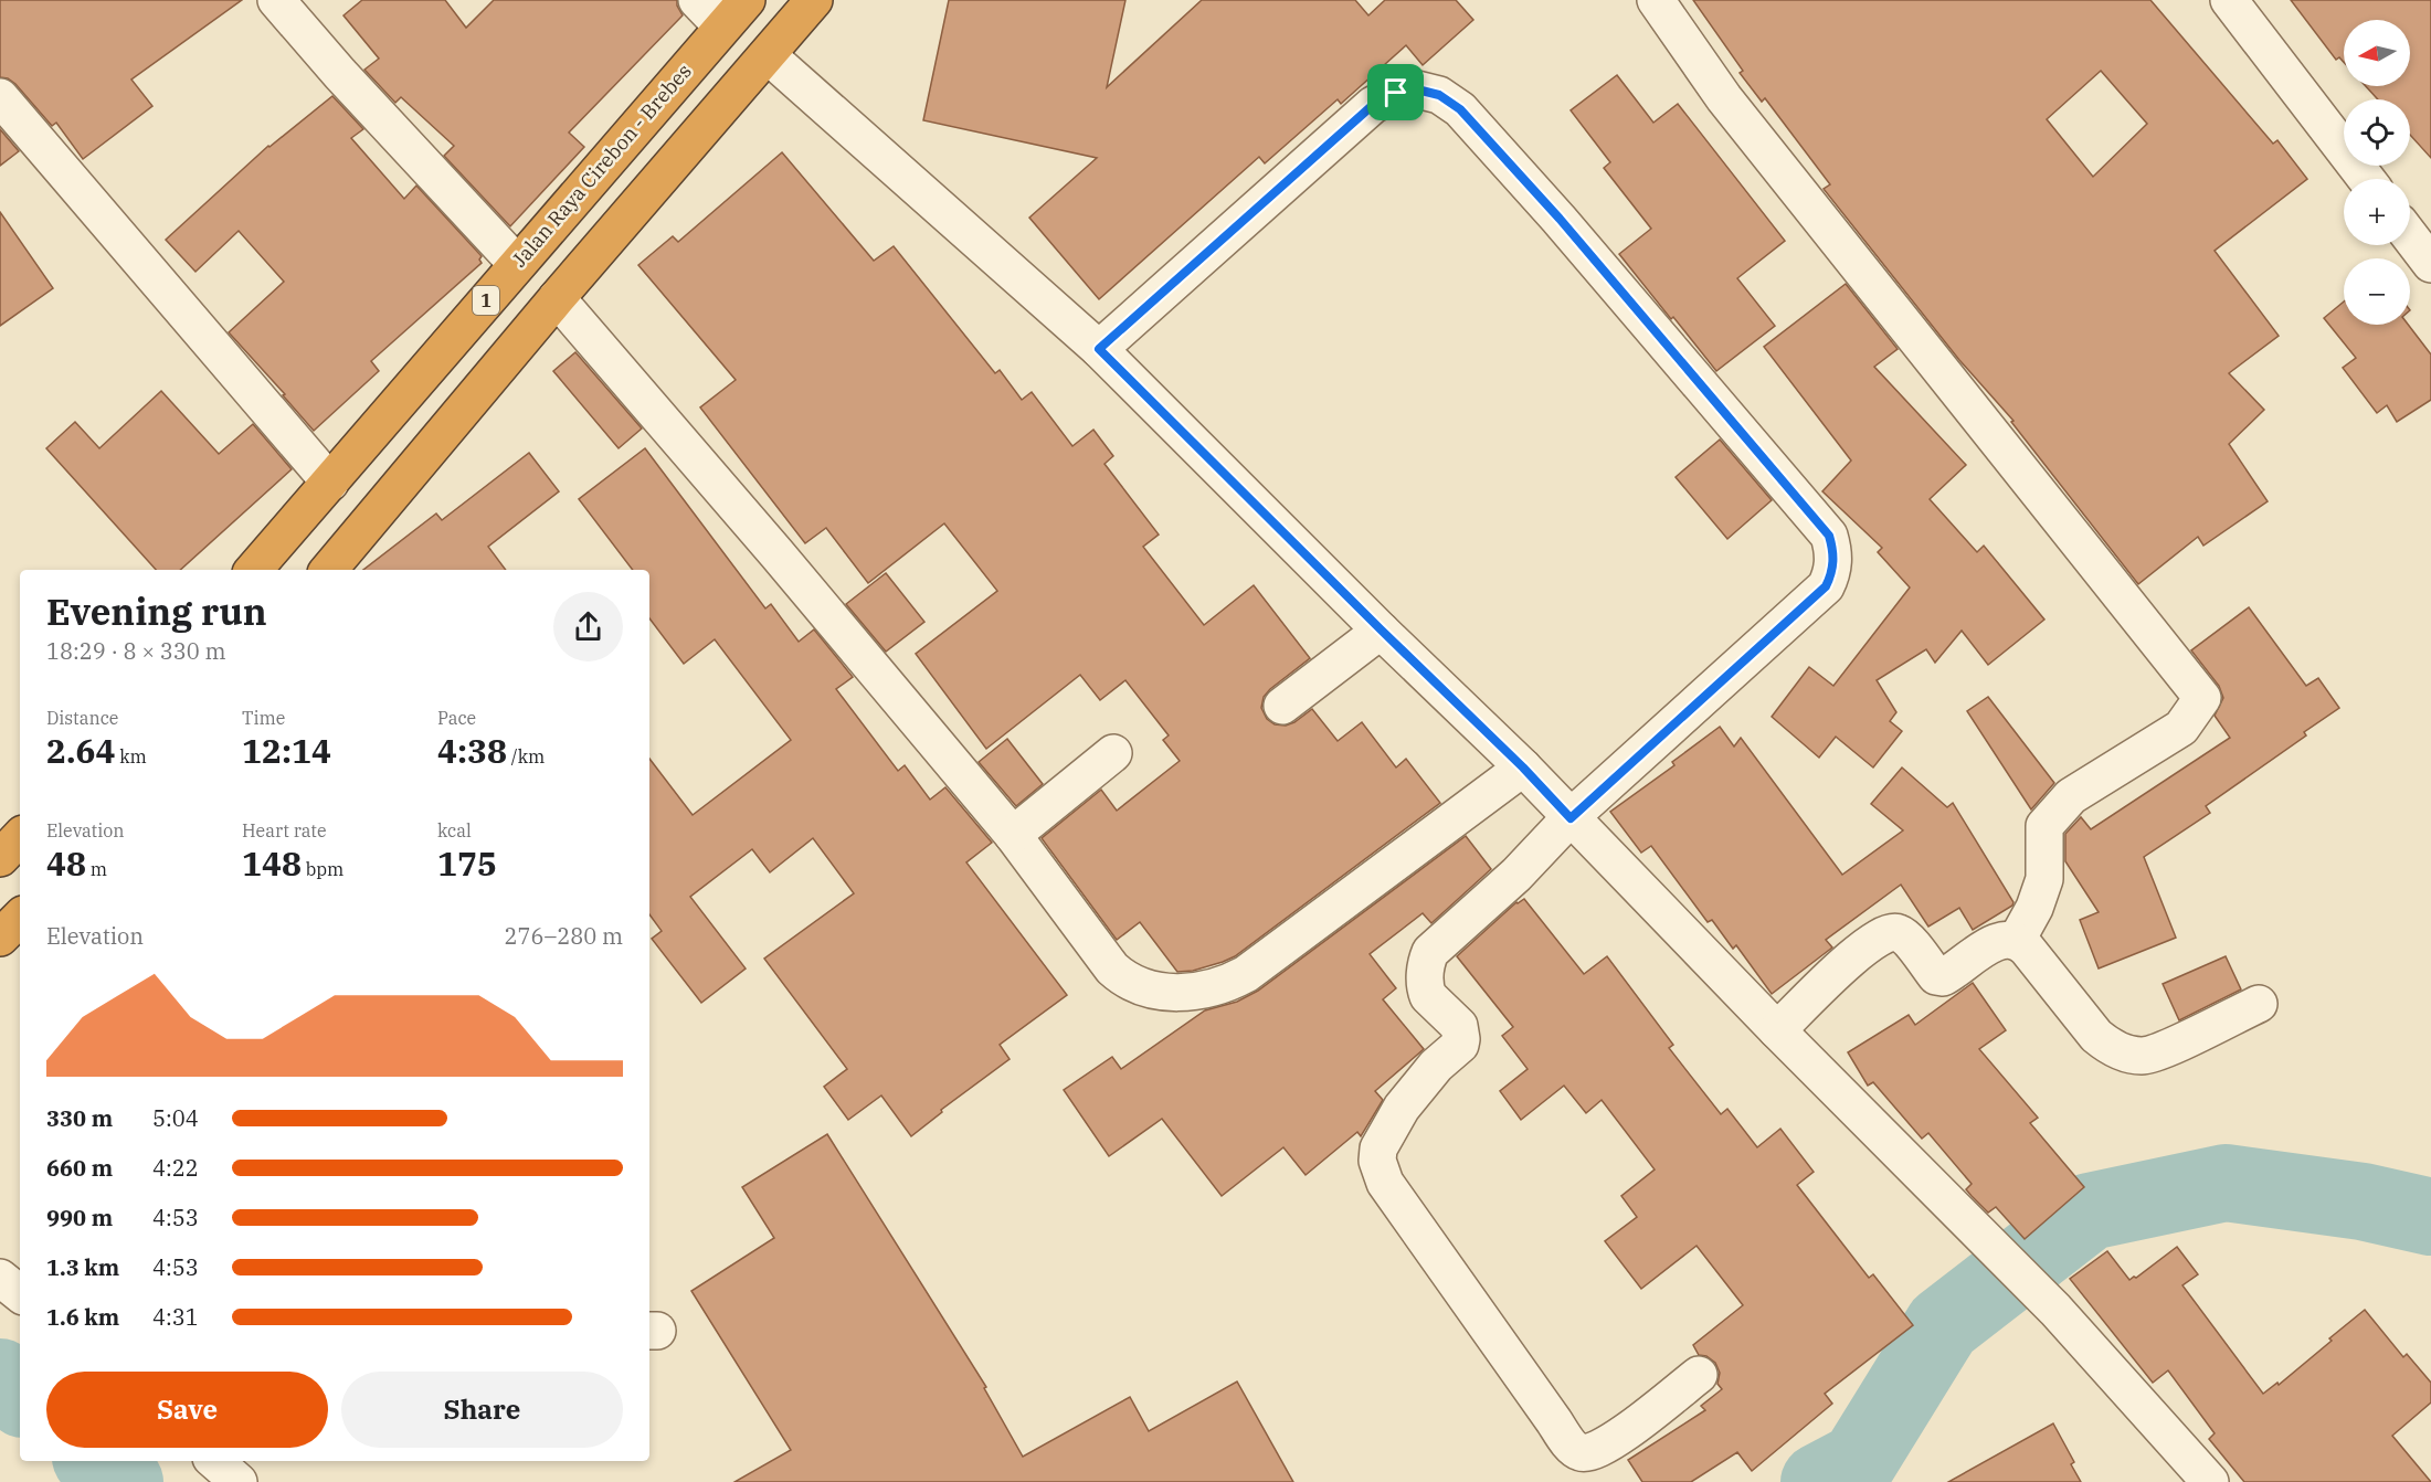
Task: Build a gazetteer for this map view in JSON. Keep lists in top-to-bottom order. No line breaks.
{"streets":{"highway":["Jalan Raya Cirebon - Brebes","1"]},"north":"left","page":{"map_buttons":["+","−"],"heading":["Evening run","18:29 · 8 × 330 m"],"stats":[["Distance","2.64 km"],["Time","12:14"],["Pace","4:38 /km"],["Elevation","48 m"],["Heart rate","148 bpm"],["kcal","175"]],"chart":["Elevation","276–280 m"],"list":[{"name":"330 m","note":"5:04"},{"name":"660 m","note":"4:22"},{"name":"990 m","note":"4:53"},{"name":"1.3 km","note":"4:53"},{"name":"1.6 km","note":"4:31"}],"buttons":["Save","Share"]}}
